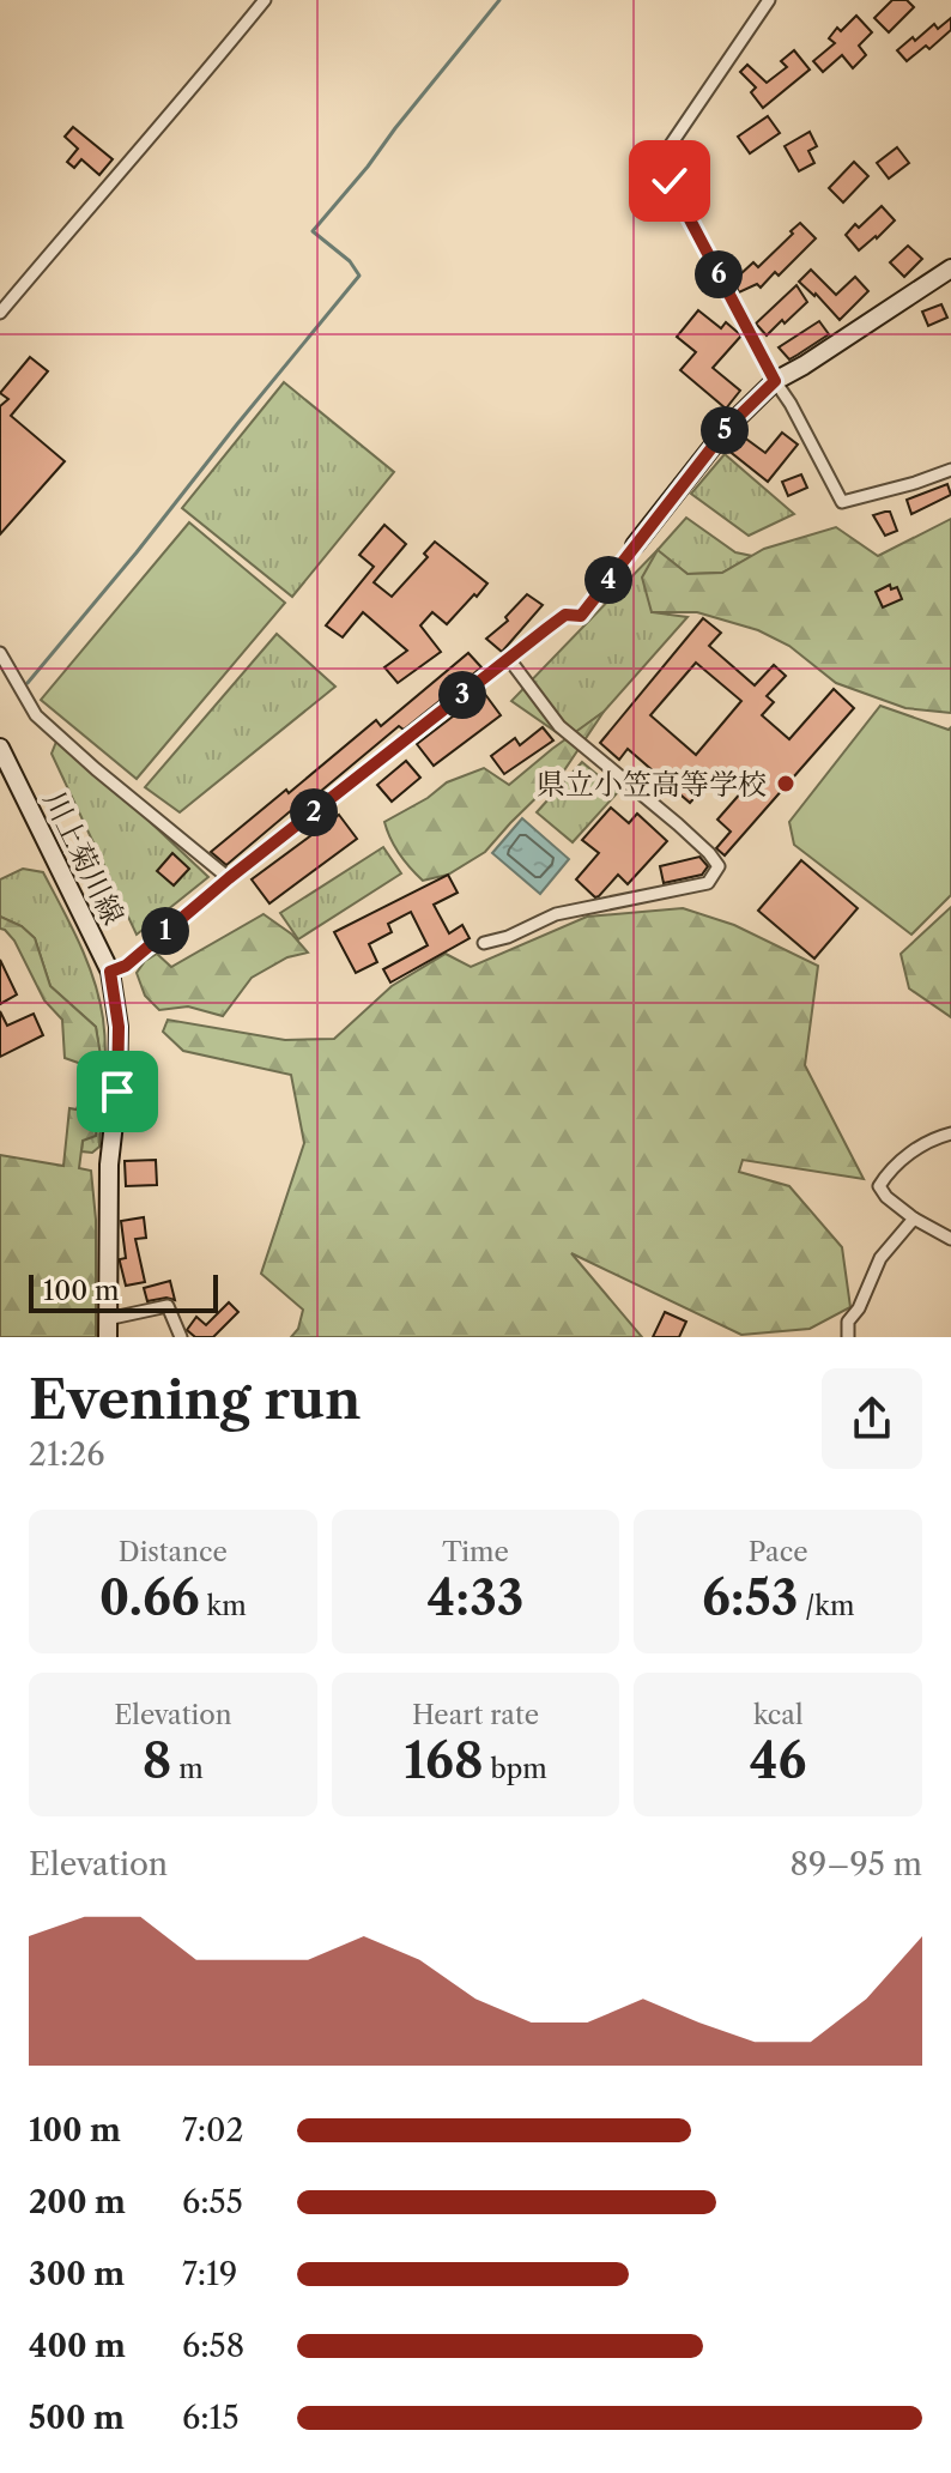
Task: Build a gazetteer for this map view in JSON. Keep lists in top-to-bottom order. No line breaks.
{"streets":{"main road":["川上菊川線"]},"places":["県立小笠高等学校"],"scale_bar":"100 m","page":{"pins":["6","5","4","3","2","1"],"scale":"100 m","heading":["Evening run","21:26"],"stats":[["Distance","0.66 km"],["Time","4:33"],["Pace","6:53 /km"],["Elevation","8 m"],["Heart rate","168 bpm"],["kcal","46"]],"chart":["Elevation","89–95 m"],"list":[{"name":"100 m","note":"7:02"},{"name":"200 m","note":"6:55"},{"name":"300 m","note":"7:19"},{"name":"400 m","note":"6:58"},{"name":"500 m","note":"6:15"}]}}
